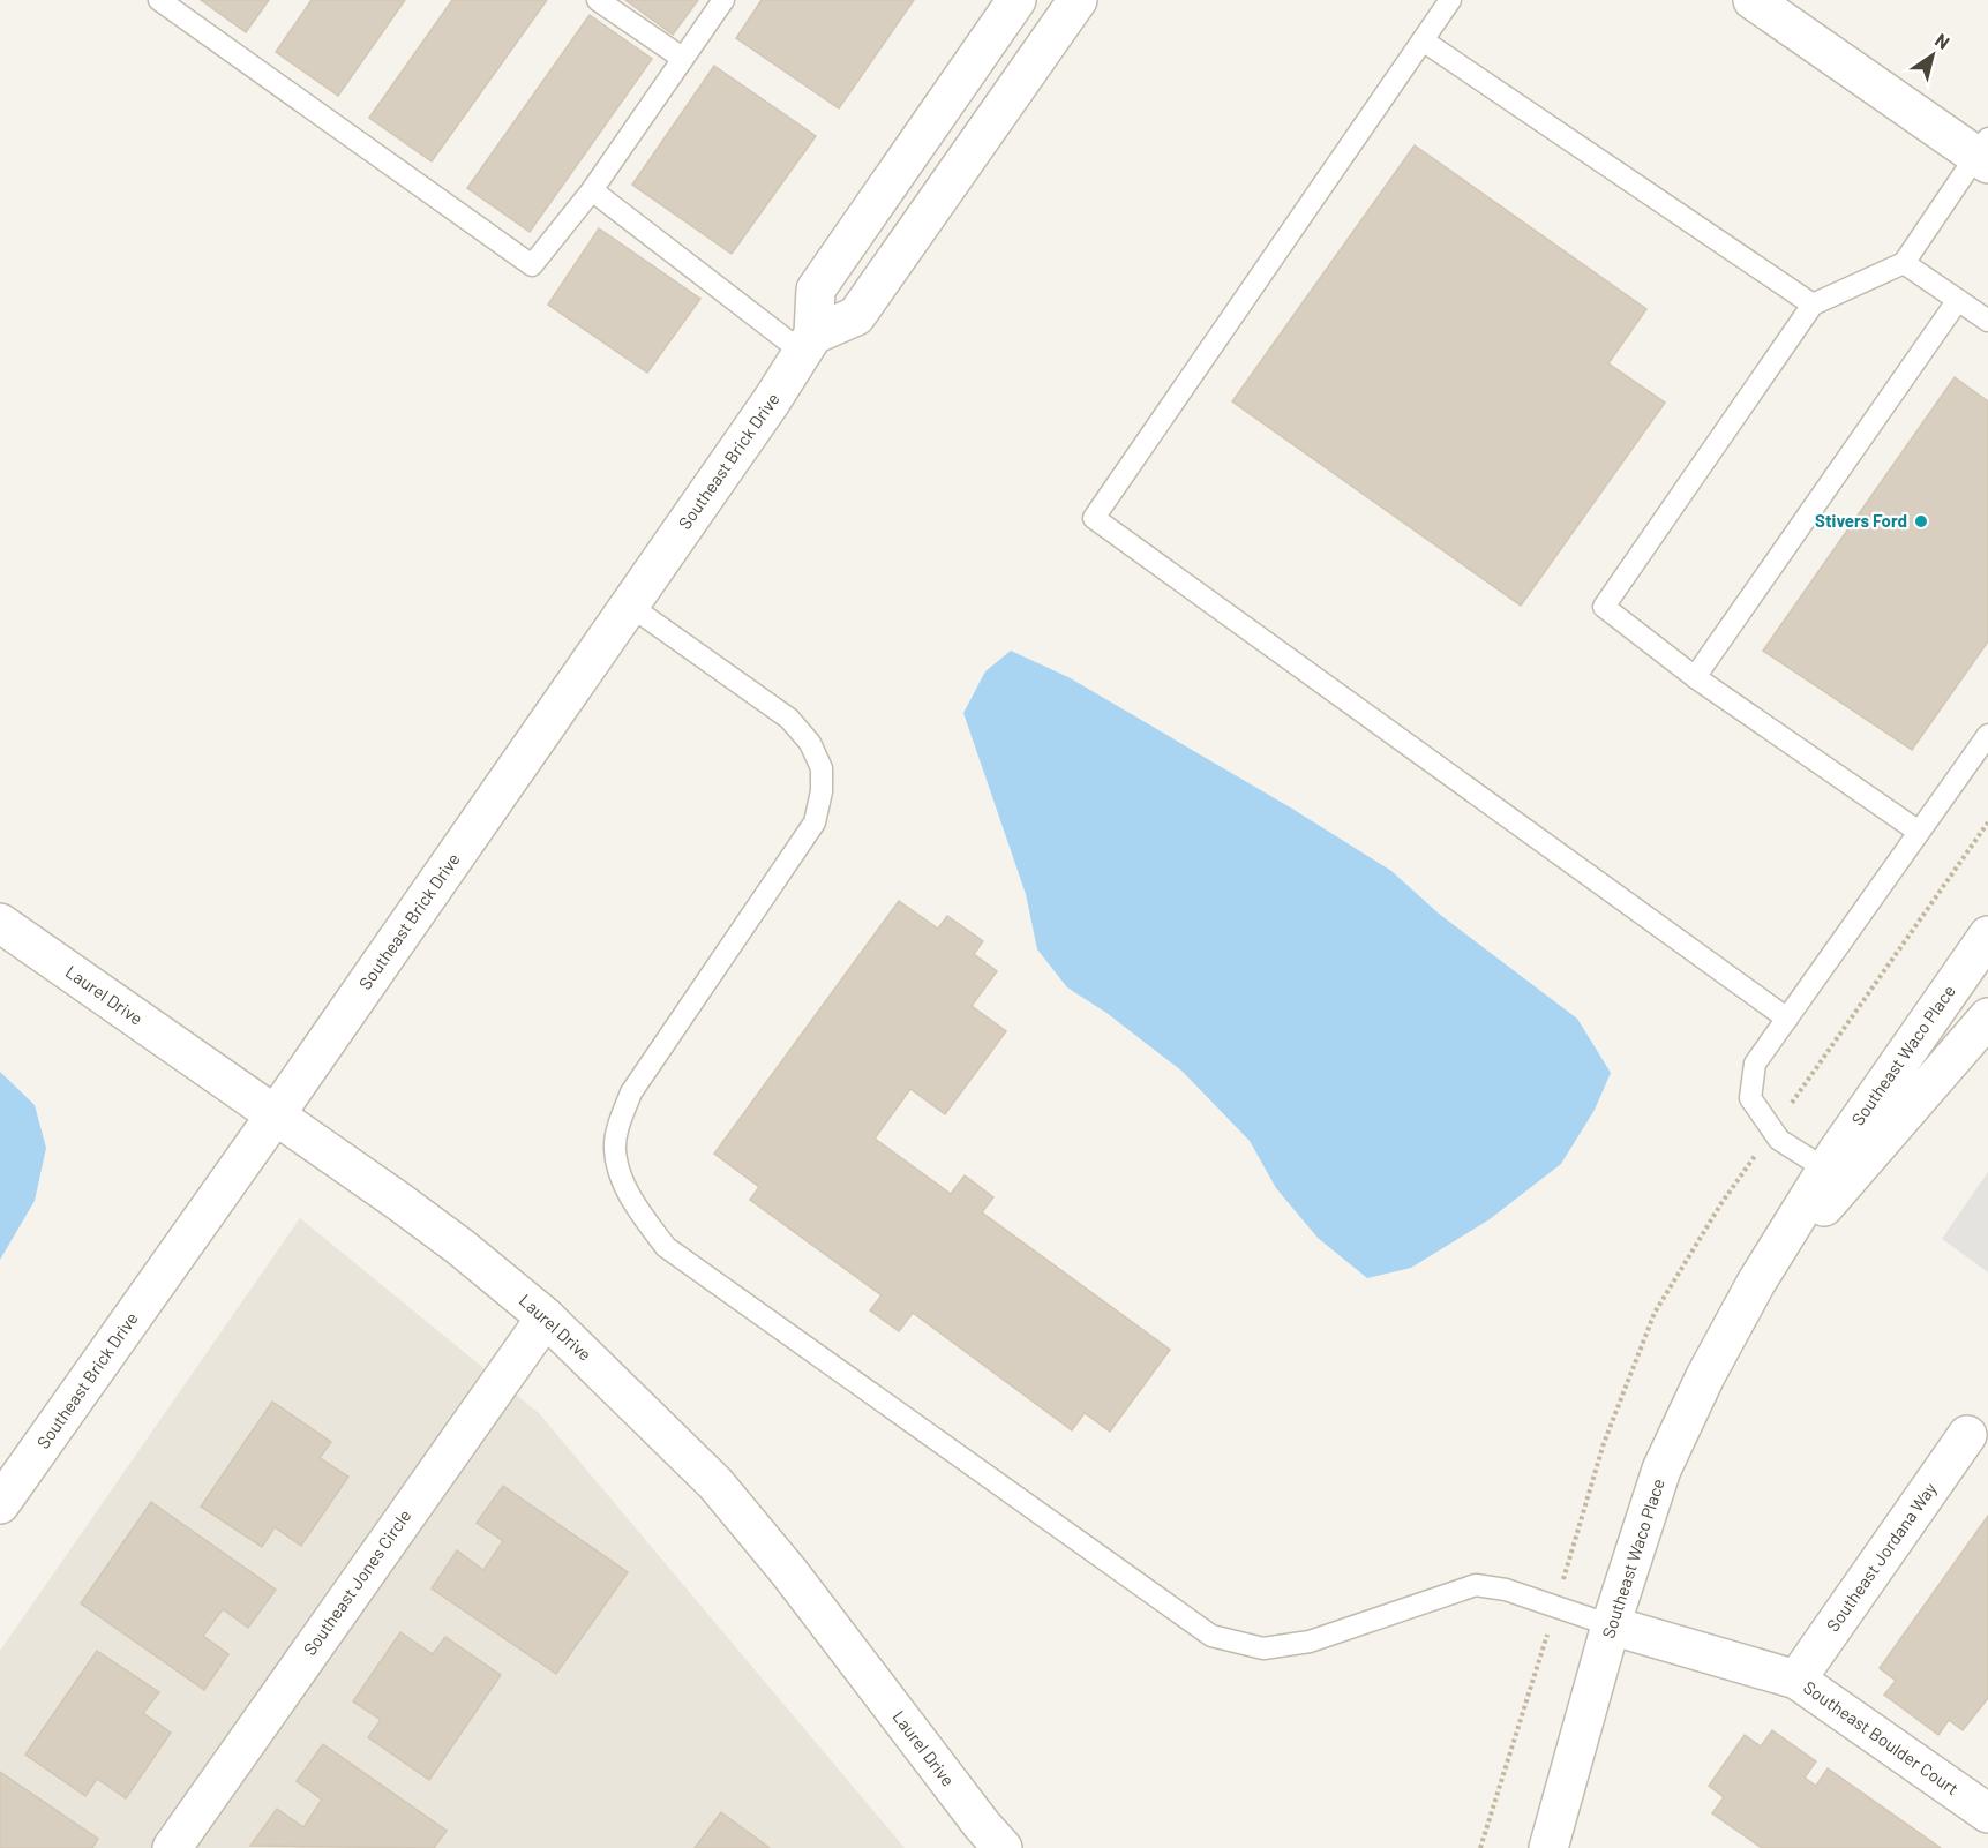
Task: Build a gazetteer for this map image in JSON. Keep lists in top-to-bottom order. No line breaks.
{"streets":{"street":["Southeast Brick Drive","Laurel Drive","Southeast Waco Place","Southeast Jordana Way","Southeast Jones Circle","Southeast Boulder Court"]},"crossings":[["Southeast Brick Drive","Laurel Drive"],["Laurel Drive","Southeast Jones Circle"],["Southeast Waco Place","Southeast Boulder Court"],["Southeast Jordana Way","Southeast Boulder Court"]],"places":["Stivers Ford"],"north":"top right"}
